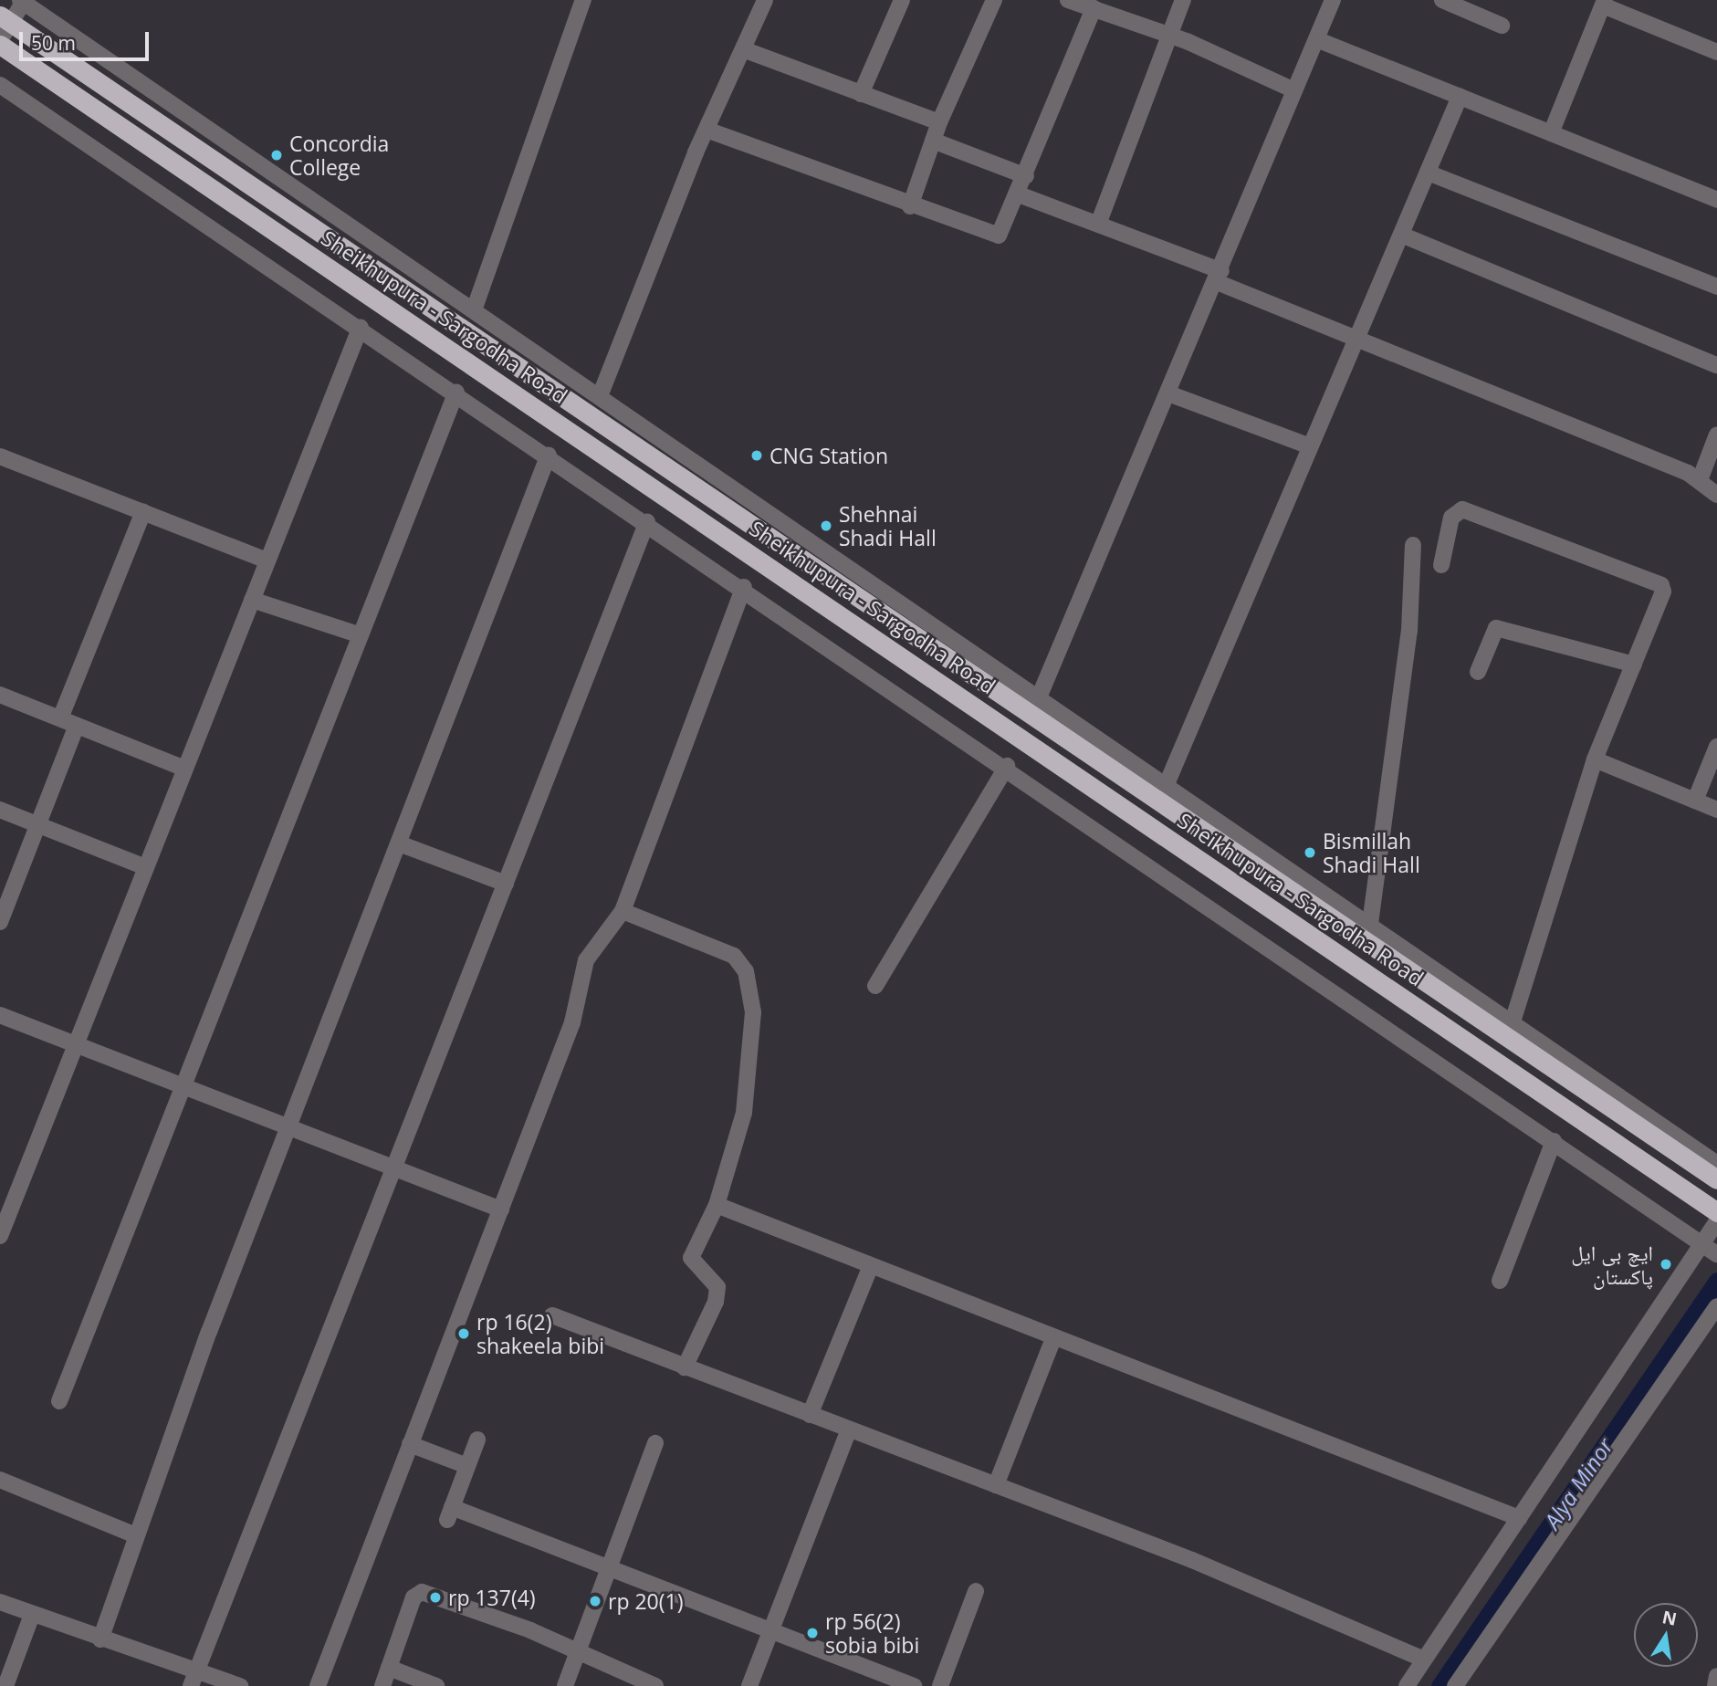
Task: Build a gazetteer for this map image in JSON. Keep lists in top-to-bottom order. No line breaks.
{"streets":{"highway":["Sheikhupura - Sargodha Road"]},"water":["Alya Minor"],"places":["Concordia College","CNG Station","Shehnai Shadi Hall","Bismillah Shadi Hall","ایچ بی ایل پاکستان","rp 16(2) shakeela bibi","rp 137(4)","rp 20(1)","rp 56(2) sobia bibi"],"scale_bar":"50 m","north":"top"}
